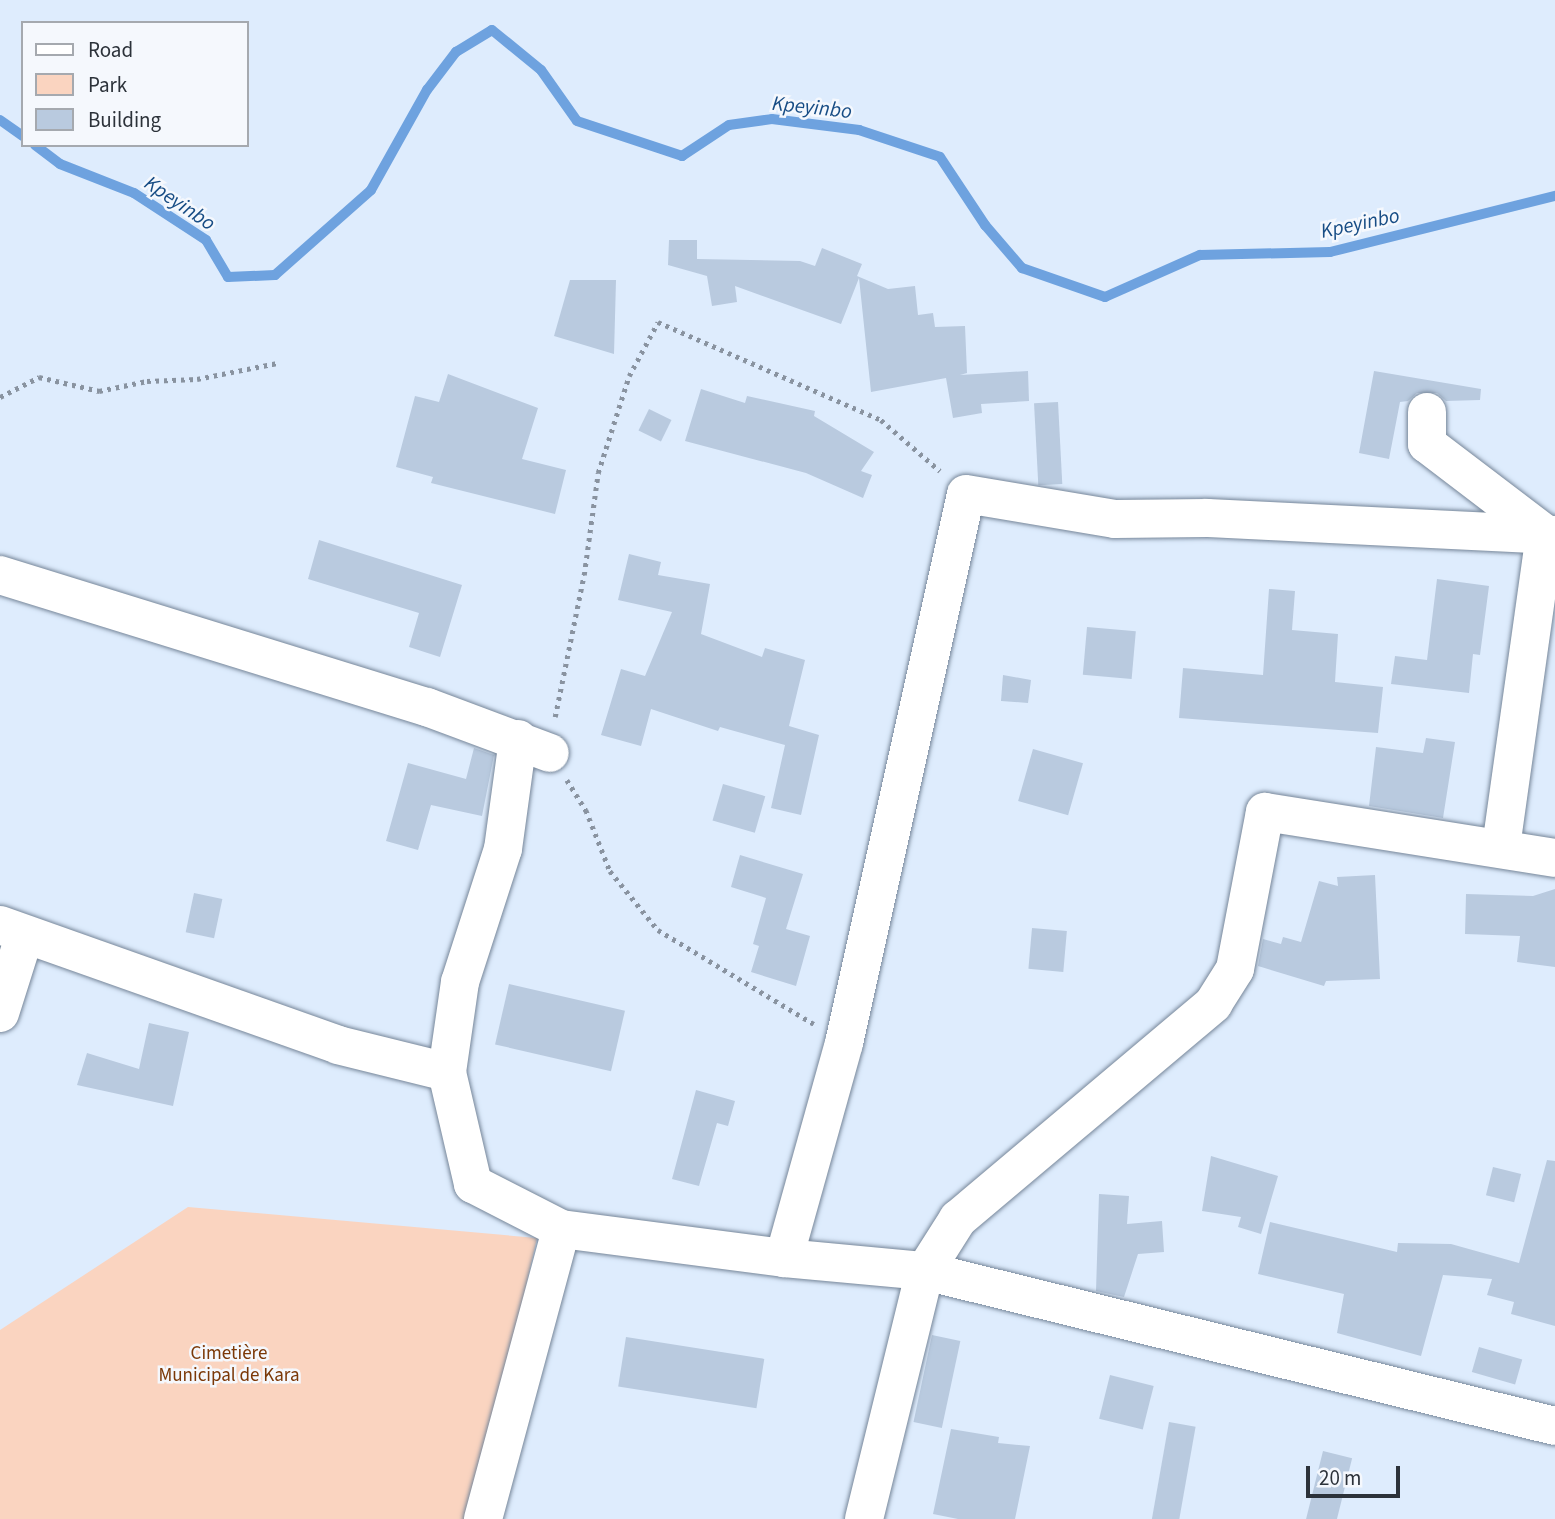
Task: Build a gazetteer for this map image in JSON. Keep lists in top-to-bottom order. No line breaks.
{"water":["Kpeyinbo"],"parks":["Cimetière Municipal de Kara"],"legend":["Road","Park","Building"],"scale_bar":"20 m"}
